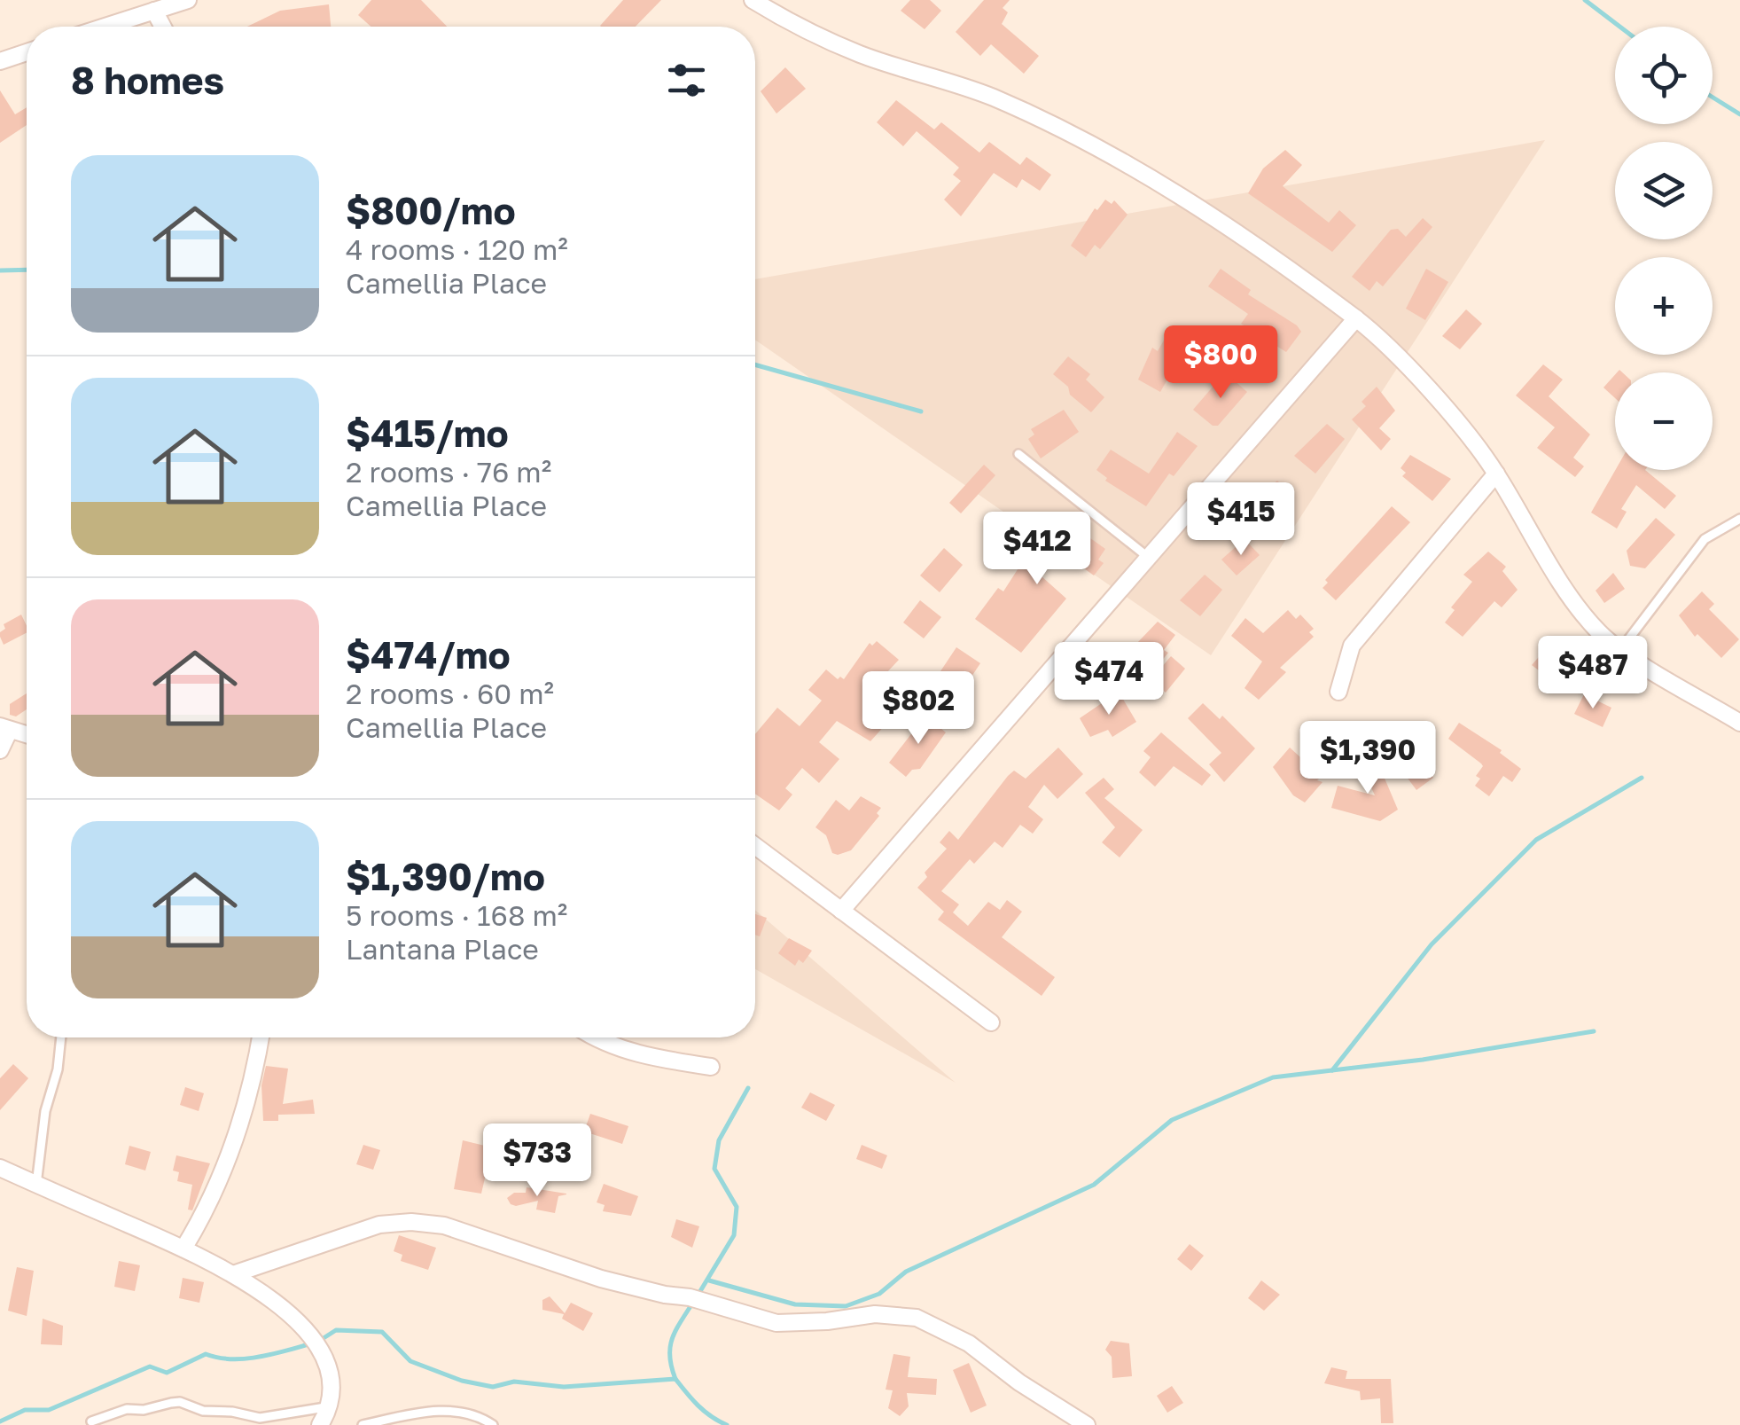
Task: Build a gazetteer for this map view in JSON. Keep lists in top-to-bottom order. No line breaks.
{"page":{"map_buttons":["+","−"],"heading":"8 homes","list":[{"name":"$800/mo","note":"4 rooms · 120 m² · Camellia Place"},{"name":"$415/mo","note":"2 rooms · 76 m² · Camellia Place"},{"name":"$474/mo","note":"2 rooms · 60 m² · Camellia Place"},{"name":"$1,390/mo","note":"5 rooms · 168 m² · Lantana Place"}],"price":["$800","$415","$412","$487","$474","$802","$1,390","$733"]}}
